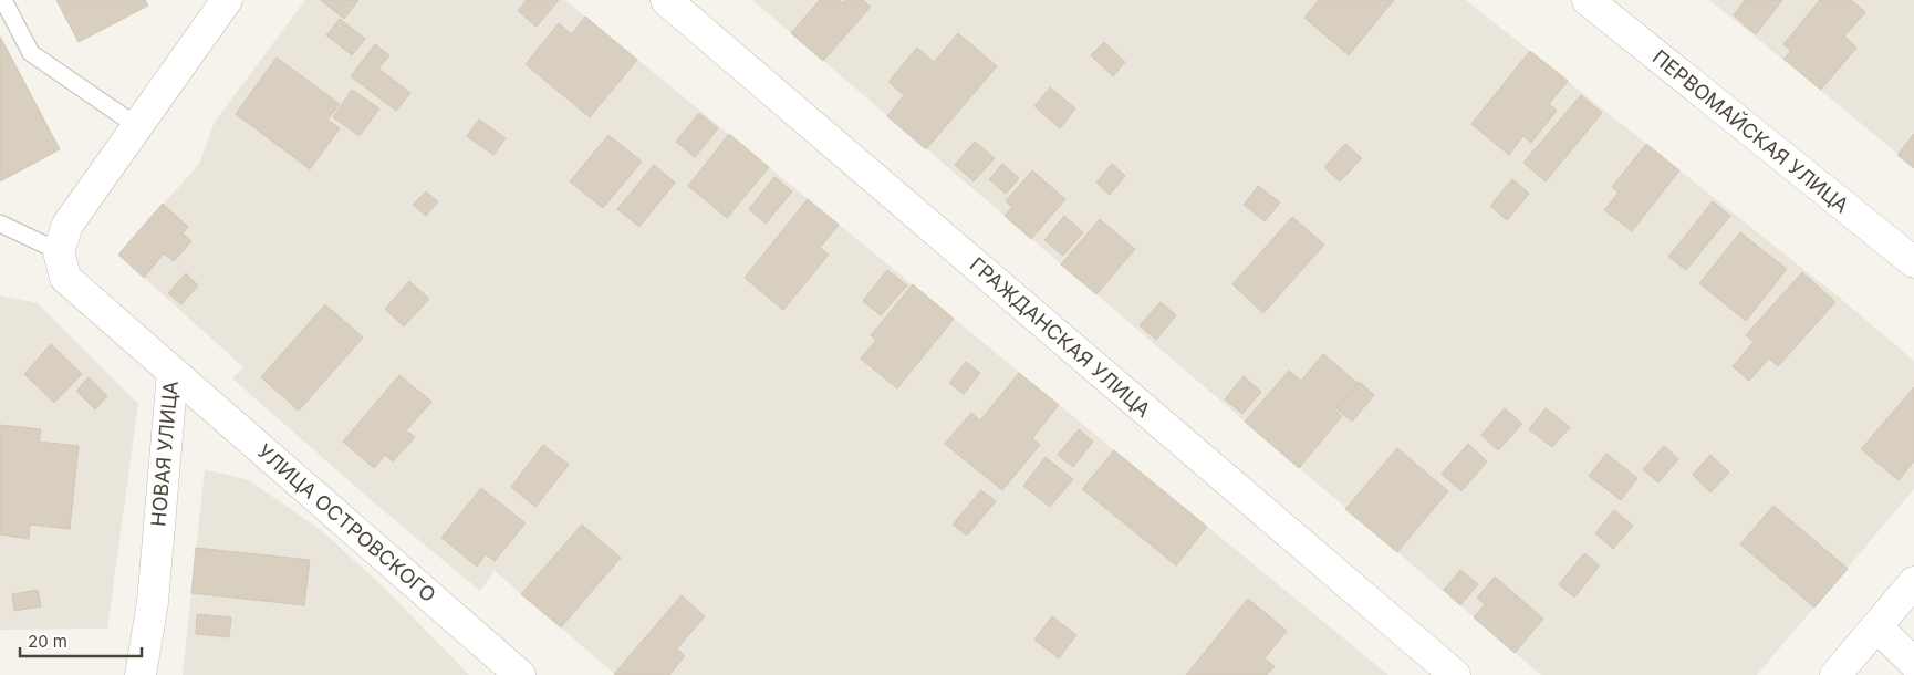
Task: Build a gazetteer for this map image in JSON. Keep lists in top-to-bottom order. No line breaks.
{"streets":{"street":["ПЕРВОМАЙСКАЯ УЛИЦА","ГРАЖДАНСКАЯ УЛИЦА","НОВАЯ УЛИЦА","УЛИЦА ОСТРОВСКОГО"]},"crossings":[["НОВАЯ УЛИЦА","УЛИЦА ОСТРОВСКОГО"]],"scale_bar":"20 m"}
